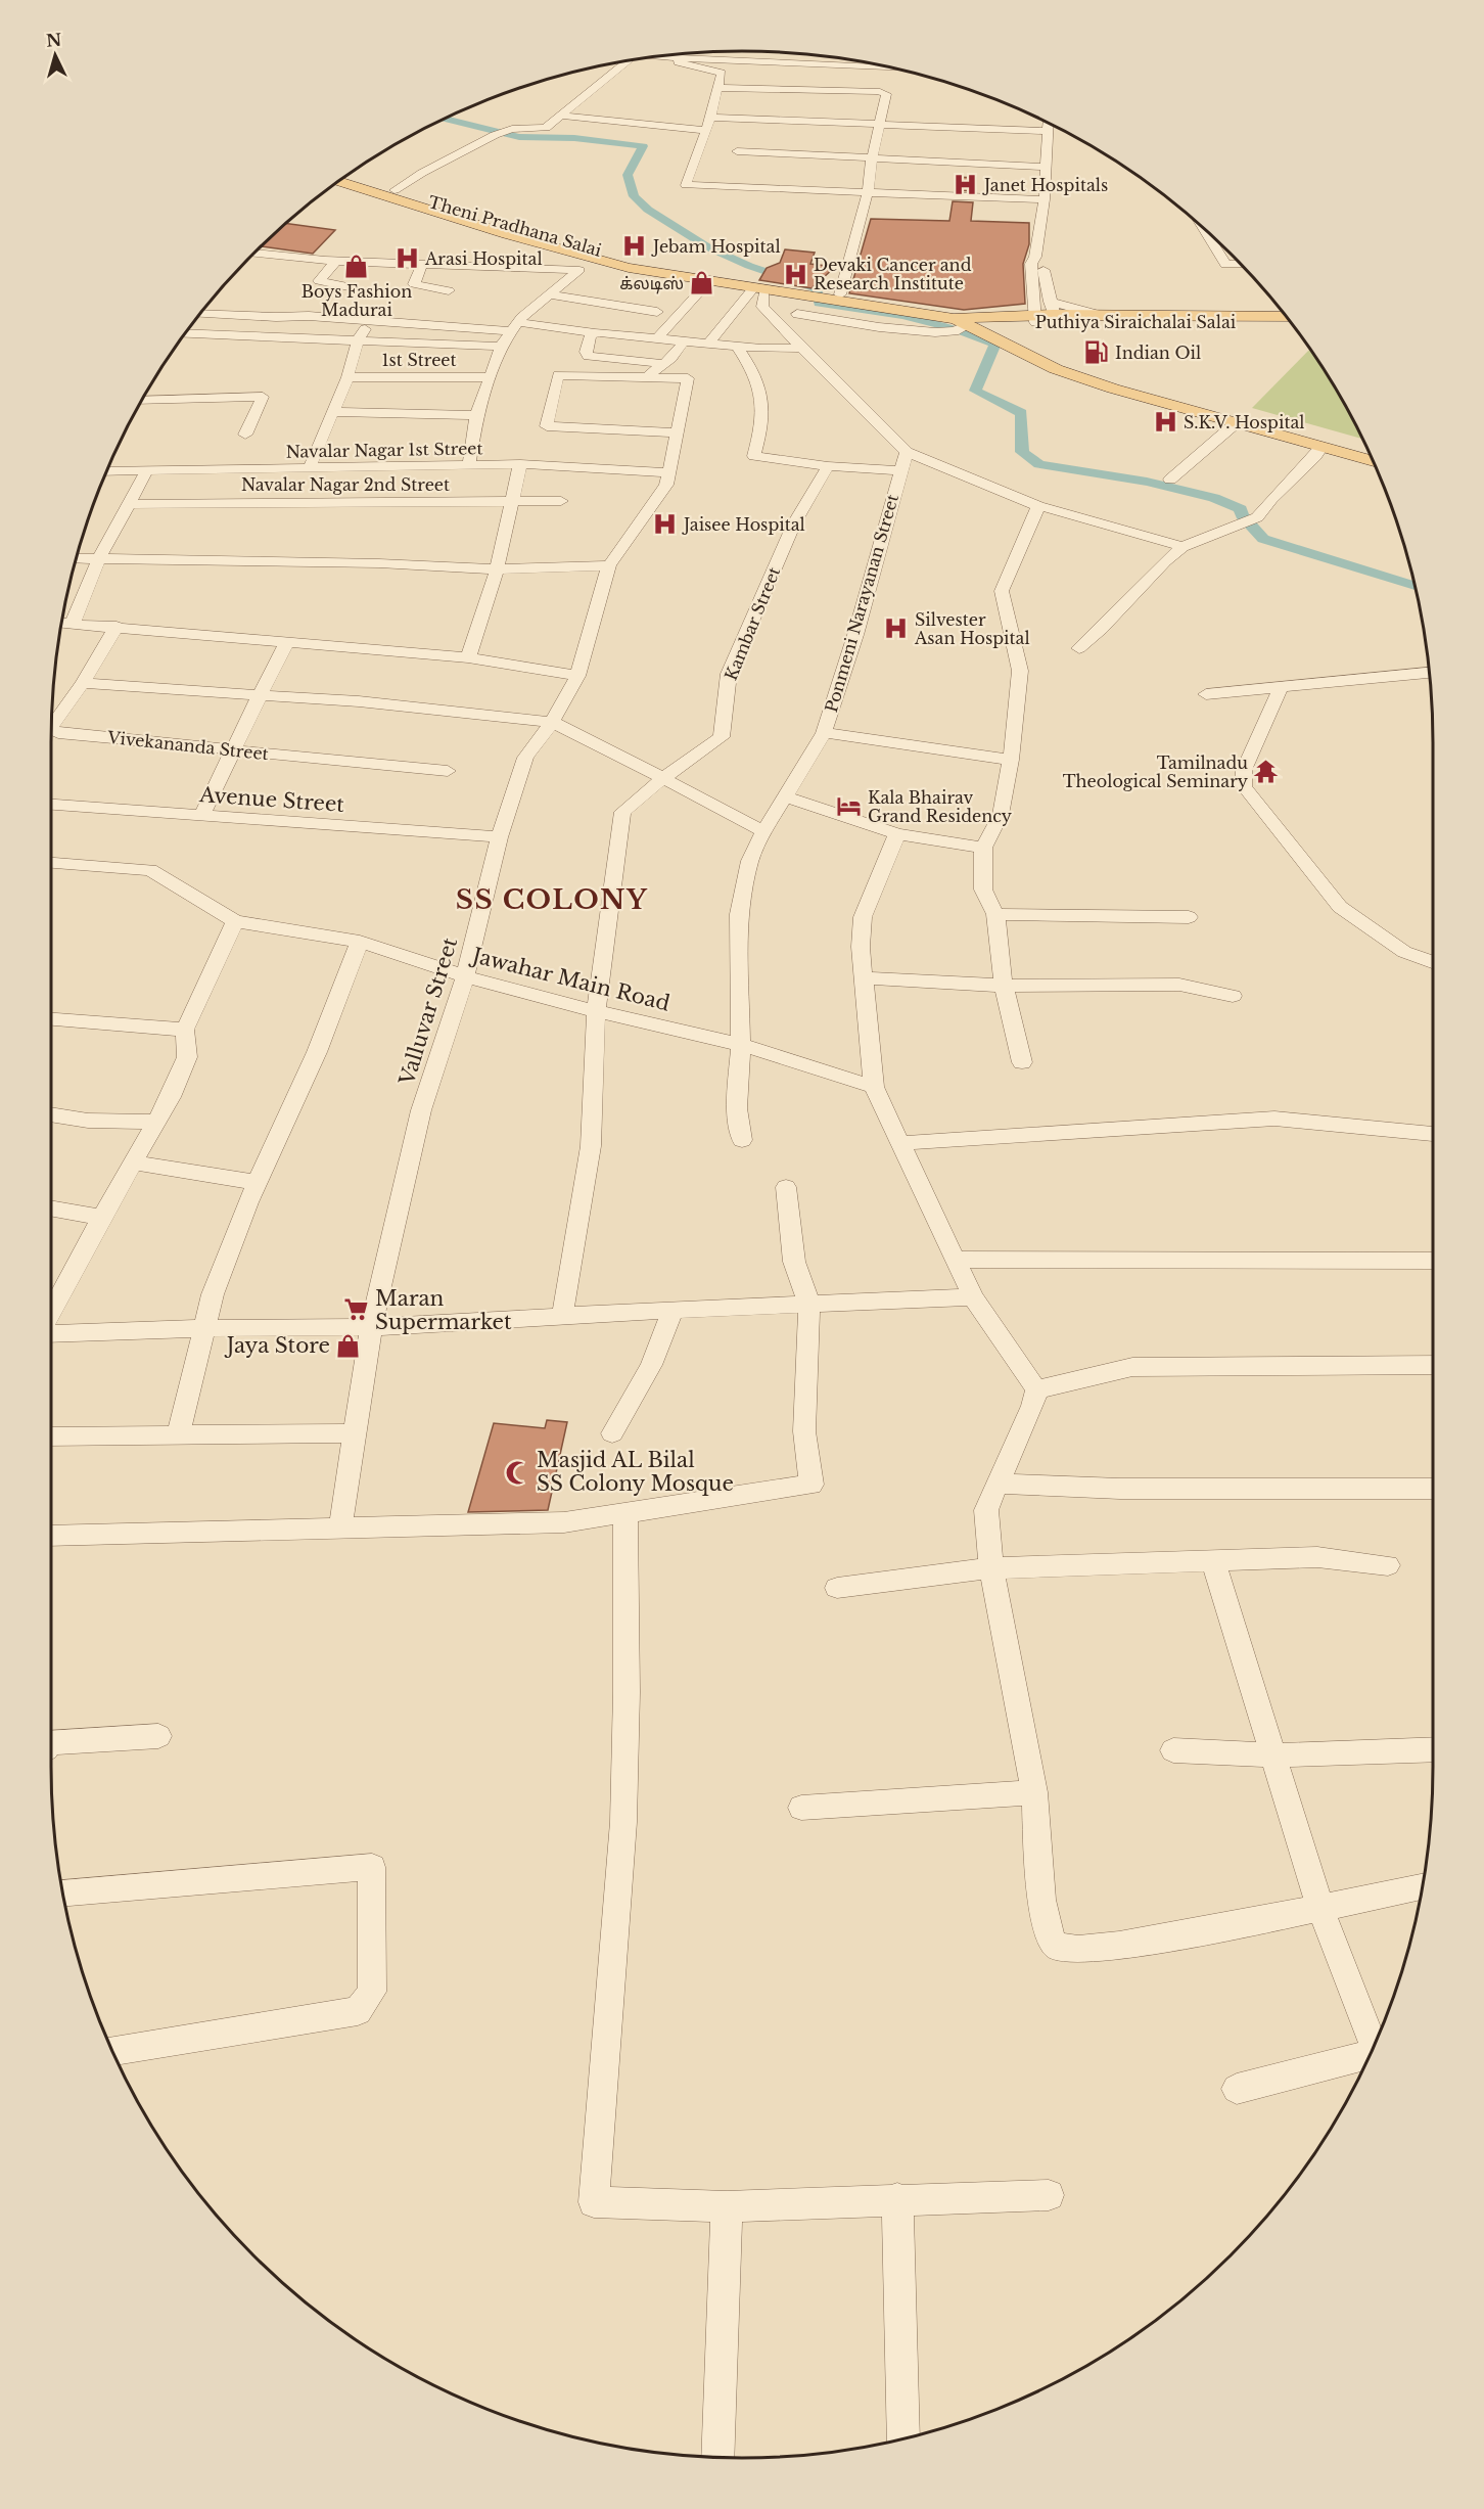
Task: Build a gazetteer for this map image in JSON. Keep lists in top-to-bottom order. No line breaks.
{"streets":{"main road":["Theni Pradhana Salai","Puthiya Siraichalai Salai"],"street":["1st Street","Navalar Nagar 1st Street","Navalar Nagar 2nd Street","Ponmeni Narayanan Street","Kambar Street","Vivekananda Street","Avenue Street","Jawahar Main Road","Valluvar Street"]},"crossings":[["Theni Pradhana Salai","Puthiya Siraichalai Salai"],["Navalar Nagar 1st Street","Valluvar Street"],["Ponmeni Narayanan Street","Jawahar Main Road"],["Kambar Street","Jawahar Main Road"],["Avenue Street","Valluvar Street"],["Jawahar Main Road","Valluvar Street"]],"districts":["SS COLONY"],"places":{"hospital":["Janet Hospitals","Jebam Hospital","Arasi Hospital","Devaki Cancer and Research Institute","S.K.V. Hospital","Jaisee Hospital","Silvester Asan Hospital"],"shop":["Boys Fashion Madurai","க்லடிஸ்","Jaya Store"],"fuel station":["Indian Oil"],"temple":["Tamilnadu Theological Seminary"],"hotel":["Kala Bhairav Grand Residency"],"supermarket":["Maran Supermarket"],"mosque":["Masjid AL Bilal SS Colony Mosque"]},"north":"top"}
